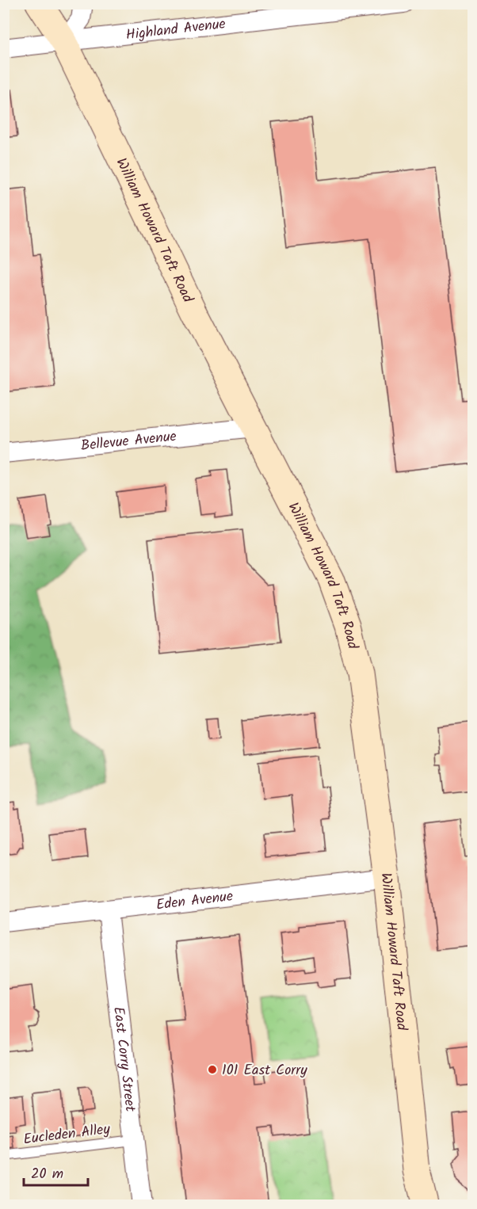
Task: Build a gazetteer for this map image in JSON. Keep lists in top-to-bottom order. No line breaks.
{"streets":{"main road":["William Howard Taft Road"],"street":["Highland Avenue","Bellevue Avenue","Eden Avenue","East Corry Street"],"lane":["Eucleden Alley"]},"crossings":[["Highland Avenue","William Howard Taft Road"],["William Howard Taft Road","Bellevue Avenue"],["William Howard Taft Road","Eden Avenue"],["Eden Avenue","East Corry Street"],["East Corry Street","Eucleden Alley"]],"places":["101 East Corry"],"scale_bar":"20 m"}
